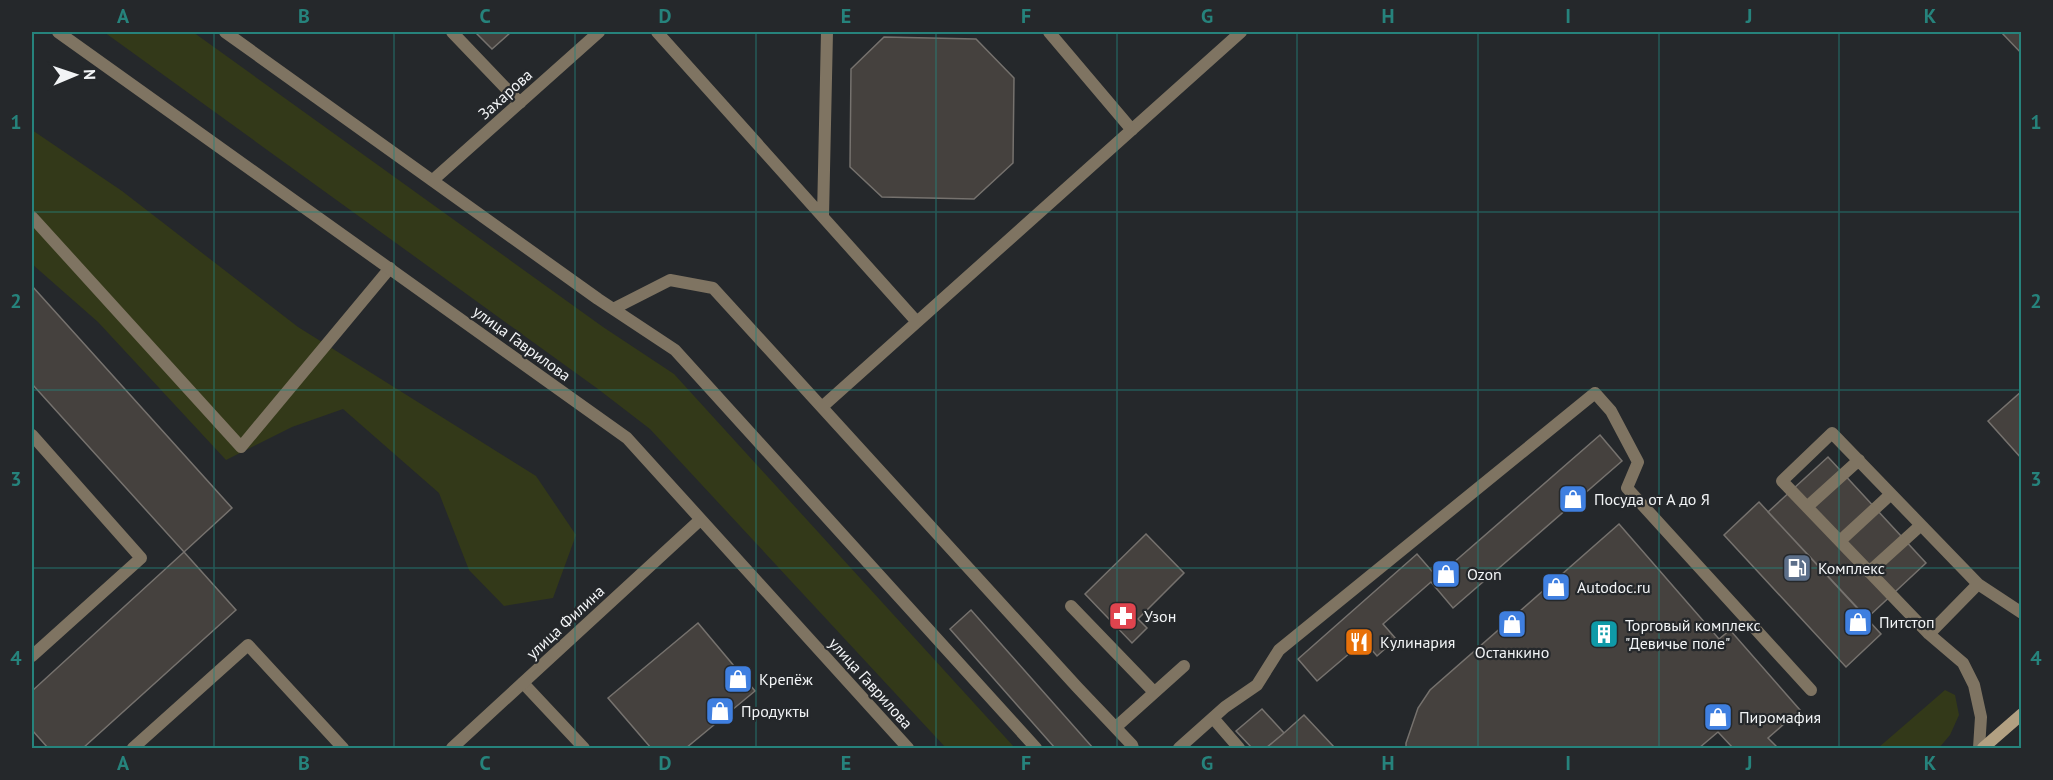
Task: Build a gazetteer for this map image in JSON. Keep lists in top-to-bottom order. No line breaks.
{"streets":{"street":["Захарова","улица Гаврилова","улица Филина"]},"crossings":[["улица Гаврилова","улица Филина"]],"places":{"shop":["Посуда от А до Я","Ozon","Autodoc.ru","Питстоп","Останкино","Крепёж","Продукты","Пиромафия"],"fuel station":["Комплекс"],"pharmacy":["Узон"],"building":["Торговый комплекс \"Девичье поле\""],"restaurant":["Кулинария"]},"north":"right","grid":{"columns":["A","B","C","D","E","F","G","H","I","J","K"],"rows":["1","2","3","4"]}}
